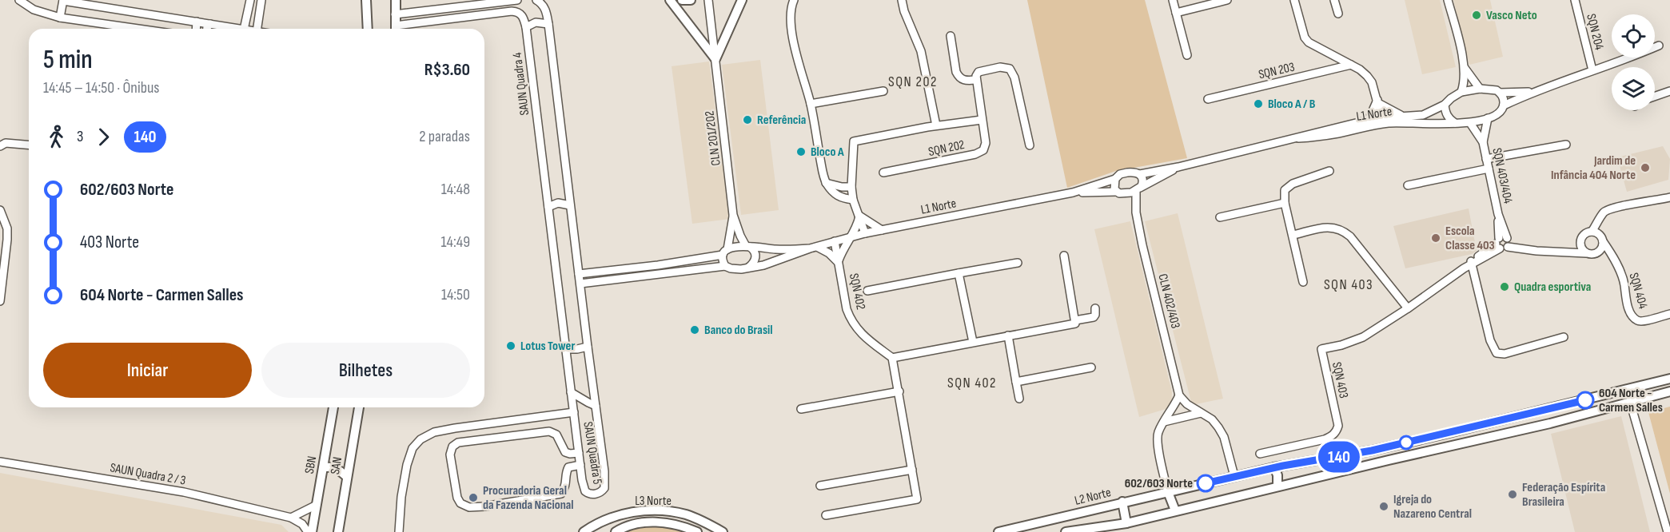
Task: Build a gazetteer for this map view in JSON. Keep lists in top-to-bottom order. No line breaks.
{"streets":{"main road":["SBN","SAN","L2 Norte","L3 Norte"],"street":["SQN 204","SQN 203","SAUN Quadra 4","L1 Norte","CLN 201/202","SQN 202","SQN 403/404","SQN 404","SQN 402","CLN 402/403","SQN 403","SAUN Quadra 5","SAUN Quadra 2 / 3"]},"crossings":[["SAUN Quadra 4","SAUN Quadra 5"],["L1 Norte","CLN 201/202"],["L1 Norte","SQN 202"],["L1 Norte","SQN 403/404"],["L1 Norte","SQN 402"],["L1 Norte","CLN 402/403"],["SQN 403/404","SQN 403"],["SBN","SAUN Quadra 2 / 3"]],"districts":["SQN 202","SQN 403","SQN 402"],"places":["Vasco Neto","Bloco A / B","Referência","Bloco A","Jardim de Infância 404 Norte","Escola Classe 403","Quadra esportiva","Banco do Brasil","Lotus Tower","604 Norte - Carmen Salles","602/603 Norte","Federação Espírita Brasileira","Procuradoria Geral da Fazenda Nacional","Igreja do Nazareno Central"],"lines":["bus line 140"],"page":{"on_map":"140","heading":["5 min","14:45 – 14:50 · Ônibus","R$3.60"],"legs":["3","140","2 paradas"],"list":[{"name":"602/603 Norte","value":"14:48"},{"name":"403 Norte","value":"14:49"},{"name":"604 Norte - Carmen Salles","value":"14:50"}],"buttons":["Iniciar","Bilhetes"]}}
